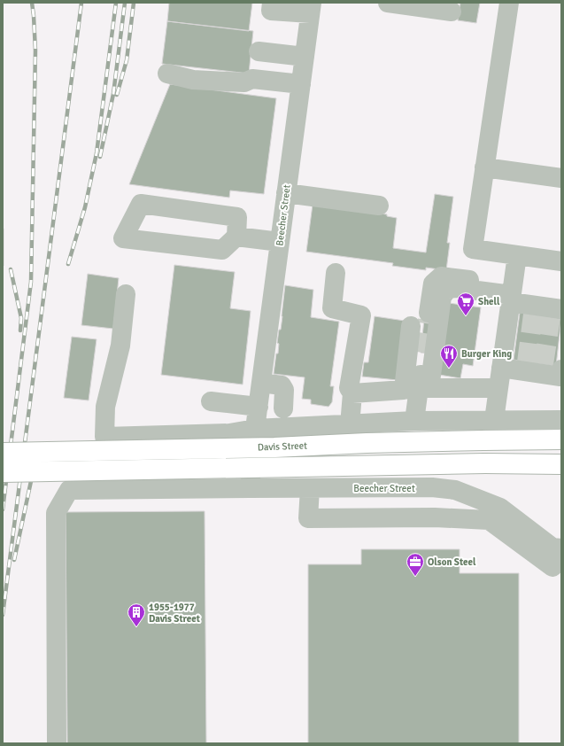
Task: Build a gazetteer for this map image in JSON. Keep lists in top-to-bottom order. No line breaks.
{"streets":{"main road":["Davis Street"],"street":["Beecher Street"]},"places":{"supermarket":["Shell"],"restaurant":["Burger King"],"office":["Olson Steel"],"building":["1955-1977 Davis Street"]}}
